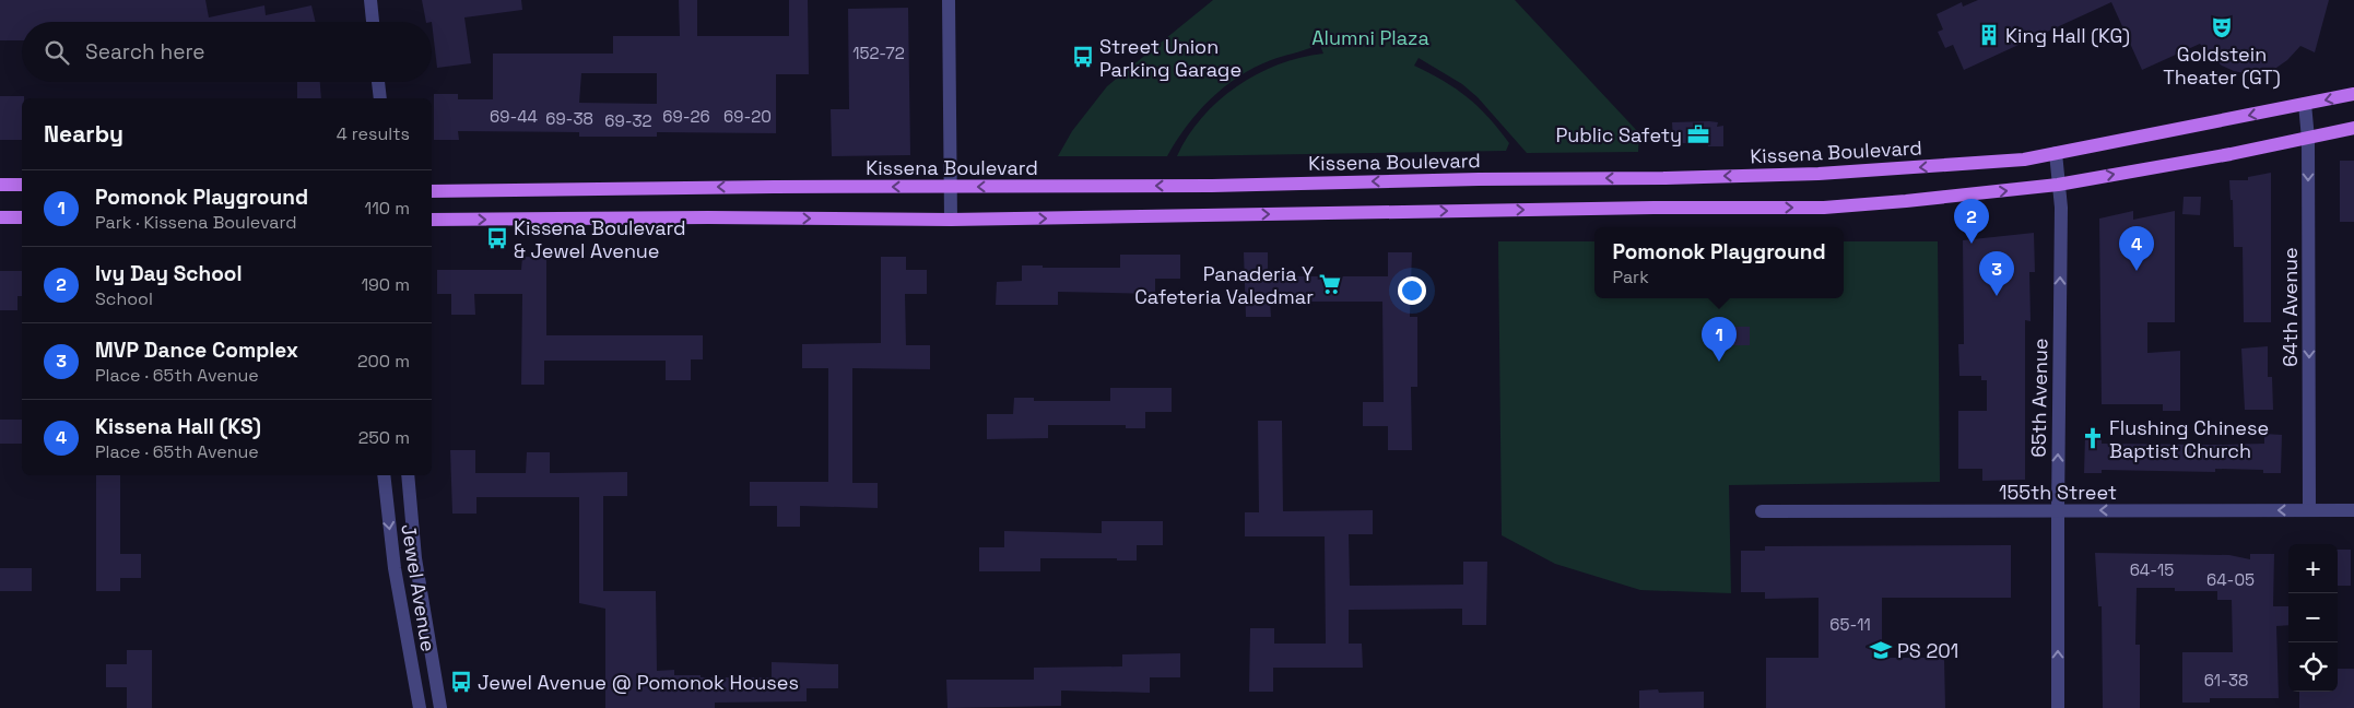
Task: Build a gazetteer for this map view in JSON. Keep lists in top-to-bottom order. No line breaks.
{"streets":{"main road":["Kissena Boulevard"],"street":["64th Avenue","65th Avenue","155th Street","Jewel Avenue"]},"crossings":[["Kissena Boulevard","64th Avenue"],["Kissena Boulevard","65th Avenue"],["64th Avenue","155th Street"],["65th Avenue","155th Street"]],"one_way":["64th Avenue","65th Avenue","155th Street"],"parks":["Alumni Plaza"],"places":{"theatre":["Goldstein Theater (GT)"],"building":["King Hall (KG)"],"bus stop":["Street Union Parking Garage","Kissena Boulevard & Jewel Avenue","Jewel Avenue @ Pomonok Houses"],"office":["Public Safety"],"supermarket":["Panaderia Y Cafeteria Valedmar"],"church":["Flushing Chinese Baptist Church"],"school or university":["PS 201"]},"house_numbers":["152-72","69-44","69-26","69-20","69-38","69-32","64-15","64-05","65-11","61-38"],"page":{"search":"Search here","heading":["Nearby","4 results"],"list":[{"mark":"1","name":"Pomonok Playground","note":"Park · Kissena Boulevard","value":"110 m"},{"mark":"2","name":"Ivy Day School","note":"School","value":"190 m"},{"mark":"3","name":"MVP Dance Complex","note":"Place · 65th Avenue","value":"200 m"},{"mark":"4","name":"Kissena Hall (KS)","note":"Place · 65th Avenue","value":"250 m"}],"pins":["2","4","3","1"],"popup":["Pomonok Playground","Park"],"map_buttons":["+","−"]}}
